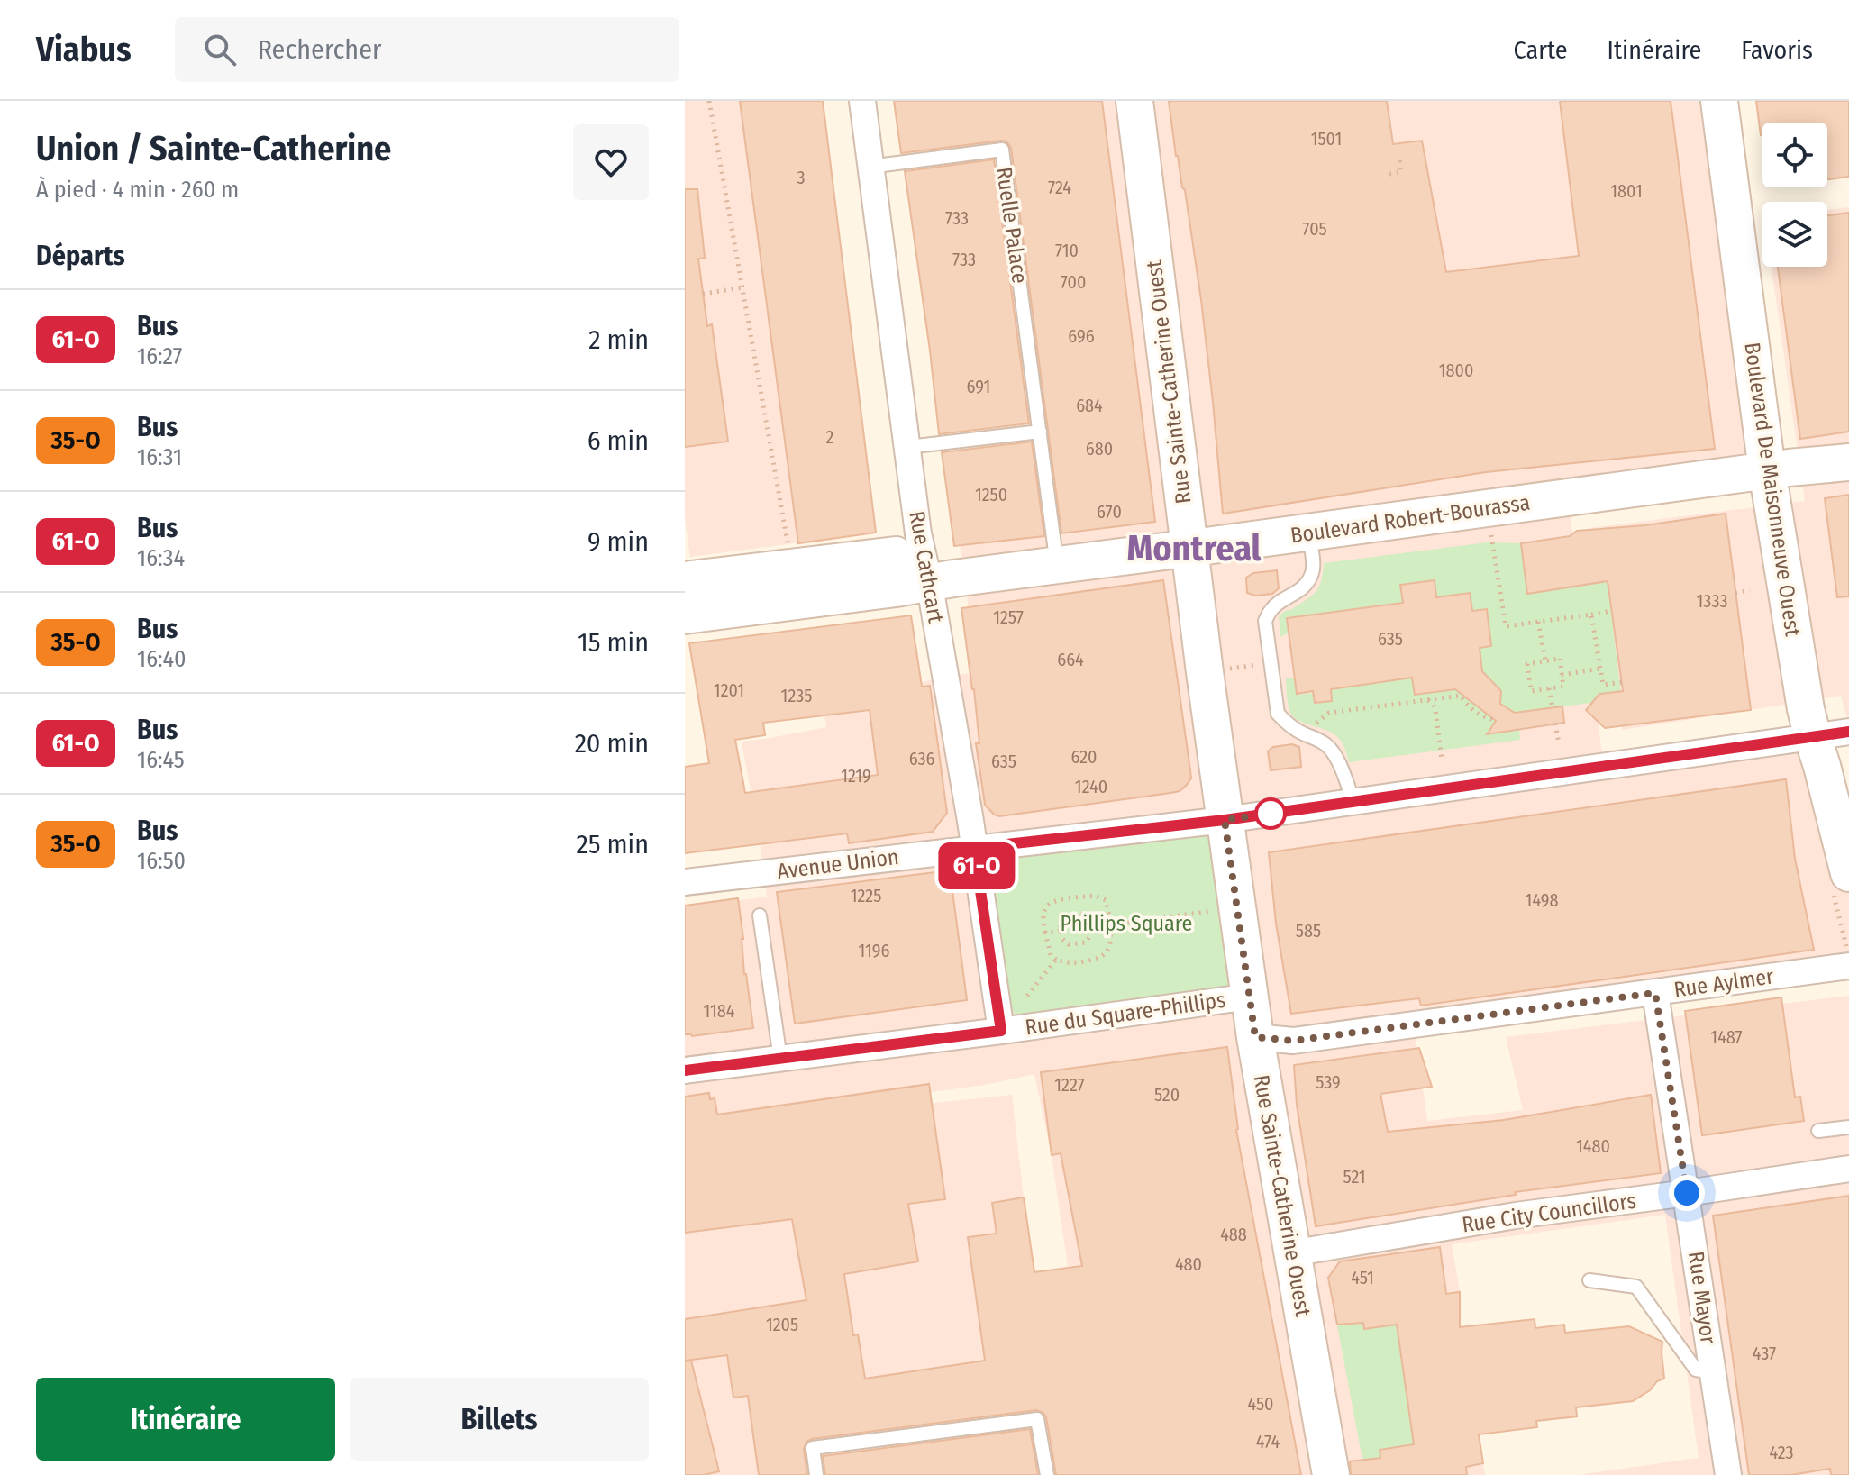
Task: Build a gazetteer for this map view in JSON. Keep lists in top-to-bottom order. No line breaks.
{"streets":{"street":["Rue Sainte-Catherine Ouest","Boulevard De Maisonneuve Ouest","Boulevard Robert-Bourassa","Rue Cathcart","Avenue Union","Rue Aylmer","Rue du Square-Phillips","Rue City Councillors","Rue Mayor"],"lane":["Ruelle Palace"]},"crossings":[["Ruelle Palace","Boulevard Robert-Bourassa"],["Ruelle Palace","Rue Cathcart"],["Rue Sainte-Catherine Ouest","Boulevard Robert-Bourassa"],["Rue Sainte-Catherine Ouest","Avenue Union"],["Rue Sainte-Catherine Ouest","Rue Aylmer"],["Rue Sainte-Catherine Ouest","Rue du Square-Phillips"],["Rue Sainte-Catherine Ouest","Rue City Councillors"],["Boulevard De Maisonneuve Ouest","Boulevard Robert-Bourassa"],["Boulevard De Maisonneuve Ouest","Avenue Union"],["Boulevard Robert-Bourassa","Rue Cathcart"],["Rue Cathcart","Avenue Union"],["Rue Cathcart","Rue du Square-Phillips"],["Rue Aylmer","Rue Mayor"],["Rue City Councillors","Rue Mayor"]],"districts":["Montreal"],"parks":["Phillips Square"],"lines":["bus line 61-O"],"house_numbers":["1501","3","724","1801","733","705","710","733","700","696","1800","691","684","2","680","1250","670","1333","1257","635","664","1201","1235","620","636","635","1219","1240","1225","1498","585","1196","1184","1487","539","1227","520","1480","521","488","480","451","1205","437","450","474","423"],"page":{"header":"Viabus","search":"Rechercher","nav":["Carte","Itinéraire","Favoris"],"heading":[["Union / Sainte-Catherine","À pied · 4 min · 260 m"],"Départs"],"on_map":"61-O","list":[{"mark":"61-O","name":"Bus","note":"16:27","value":"2 min"},{"mark":"35-O","name":"Bus","note":"16:31","value":"6 min"},{"mark":"61-O","name":"Bus","note":"16:34","value":"9 min"},{"mark":"35-O","name":"Bus","note":"16:40","value":"15 min"},{"mark":"61-O","name":"Bus","note":"16:45","value":"20 min"},{"mark":"35-O","name":"Bus","note":"16:50","value":"25 min"}],"buttons":["Itinéraire","Billets"]}}
